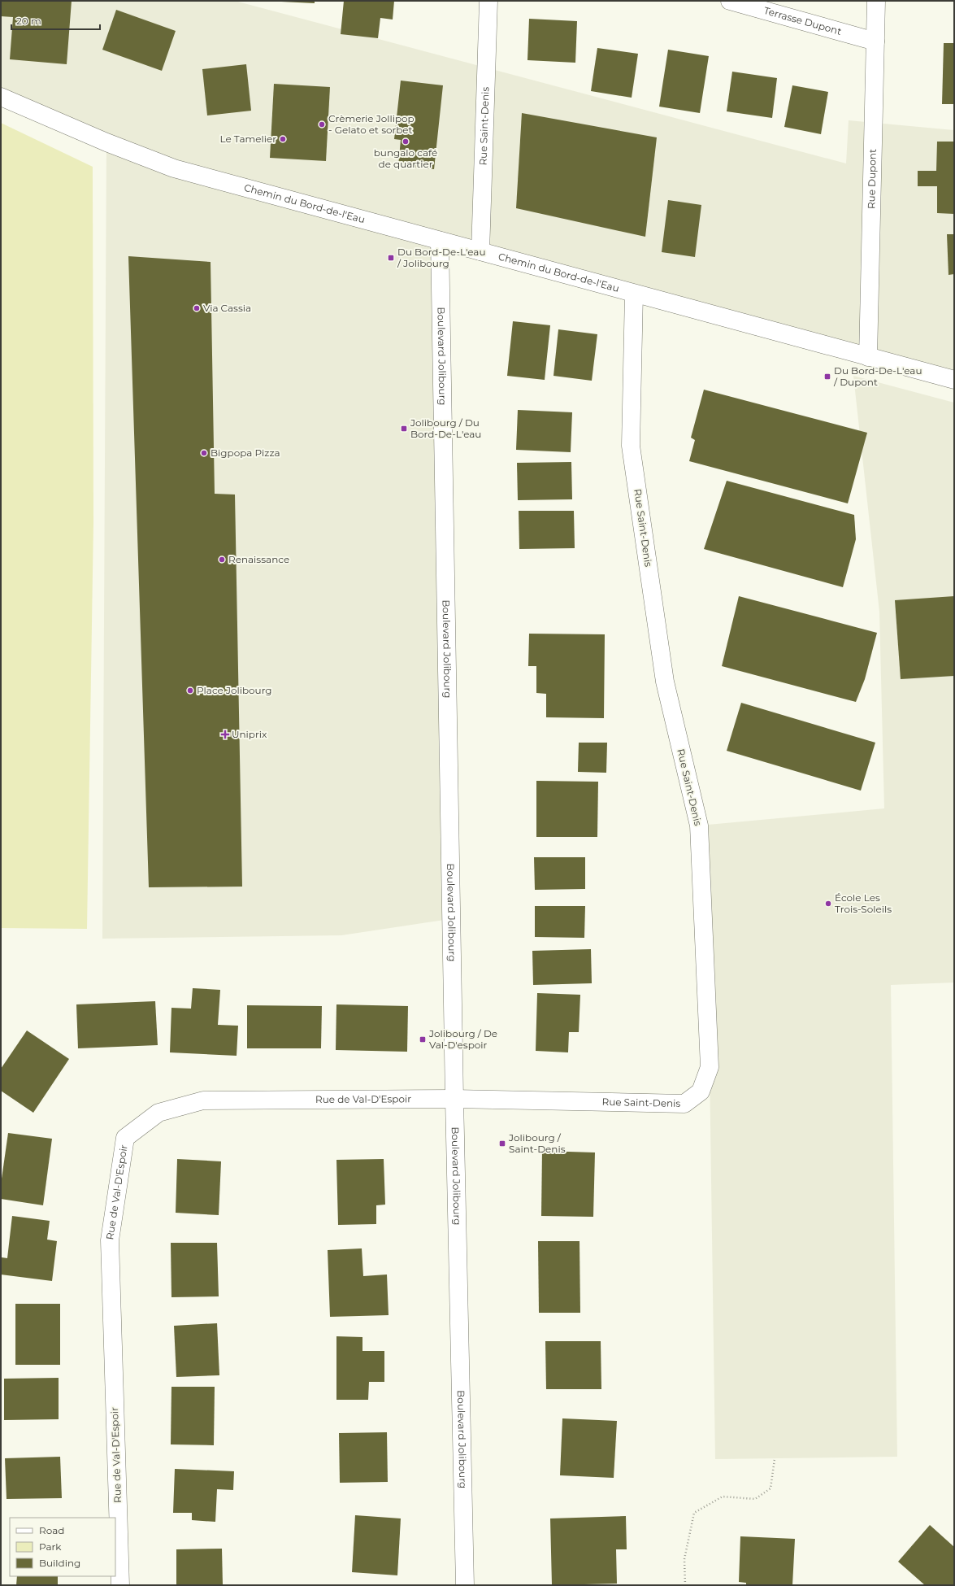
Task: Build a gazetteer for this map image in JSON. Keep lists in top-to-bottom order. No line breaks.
{"streets":{"street":["Terrasse Dupont","Rue Saint-Denis","Rue Dupont","Chemin du Bord-de-l'Eau","Boulevard Jolibourg","Rue de Val-D'Espoir"]},"crossings":[["Terrasse Dupont","Rue Dupont"],["Rue Saint-Denis","Chemin du Bord-de-l'Eau"],["Rue Saint-Denis","Boulevard Jolibourg"],["Rue Saint-Denis","Rue de Val-D'Espoir"],["Rue Dupont","Chemin du Bord-de-l'Eau"],["Chemin du Bord-de-l'Eau","Boulevard Jolibourg"],["Boulevard Jolibourg","Rue de Val-D'Espoir"]],"places":{"other":["Crèmerie Jollipop - Gelato et sorbet","Le Tamelier","bungalo café de quartier","Via Cassia","Bigpopa Pizza","Renaissance","Place Jolibourg","École Les Trois-Soleils"],"transit":["Du Bord-De-L'eau / Jolibourg","Du Bord-De-L'eau / Dupont","Jolibourg / Du Bord-De-L'eau","Jolibourg / De Val-D'espoir","Jolibourg / Saint-Denis"],"health":["Uniprix"]},"legend":["Road","Park","Building"],"scale_bar":"20 m"}
